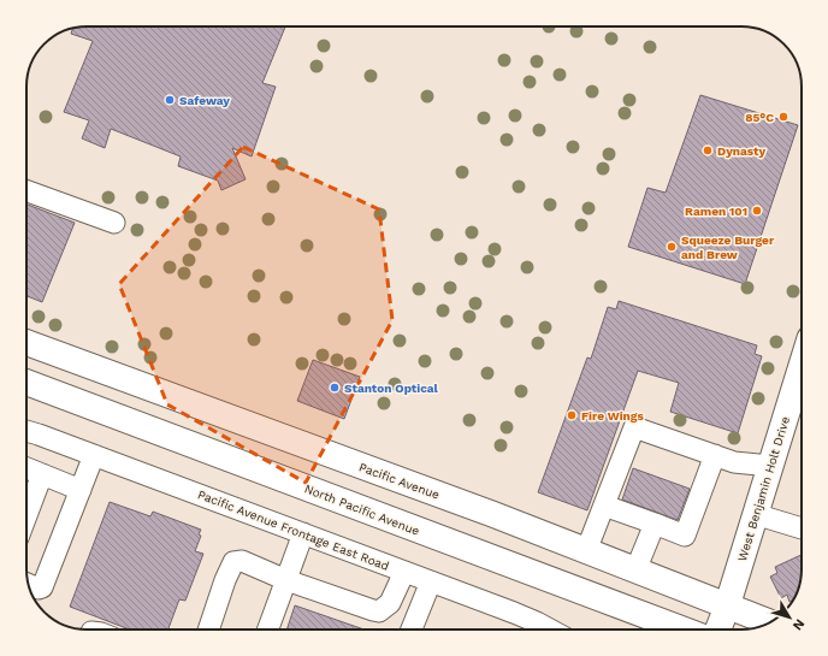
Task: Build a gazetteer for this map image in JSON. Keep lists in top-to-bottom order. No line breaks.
{"streets":{"main road":["Pacific Avenue","West Benjamin Holt Drive","North Pacific Avenue"],"street":["Pacific Avenue Frontage East Road"]},"crossings":[["Pacific Avenue","West Benjamin Holt Drive"]],"places":["Safeway","85°C","Dynasty","Ramen 101","Squeeze Burger and Brew","Stanton Optical","Fire Wings"],"north":"bottom right"}
